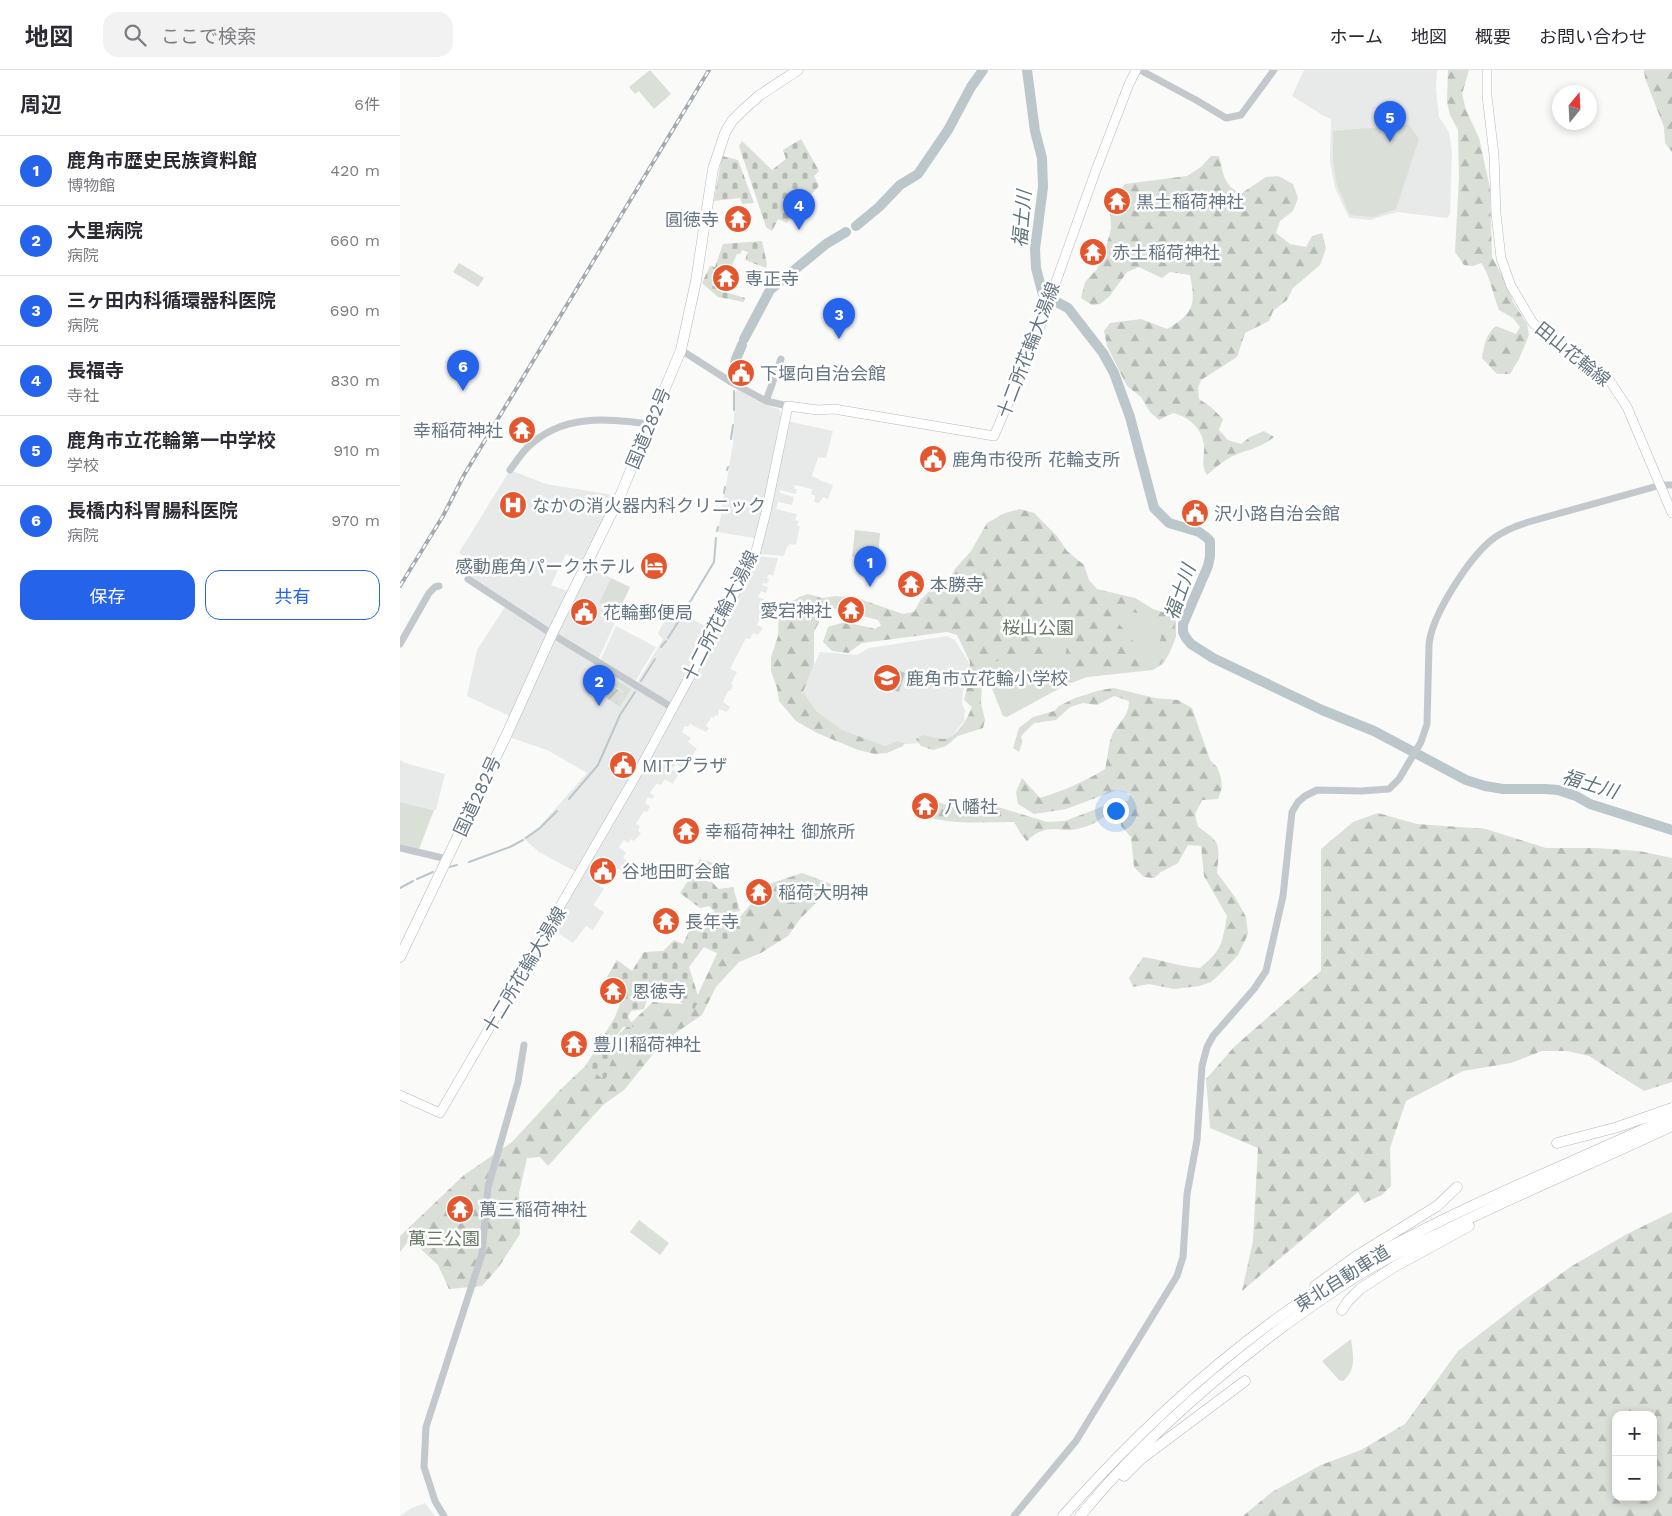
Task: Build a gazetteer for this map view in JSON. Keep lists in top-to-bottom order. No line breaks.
{"streets":{"highway":["国道282号","東北自動車道"],"main road":["十二所花輪大湯線","田山花輪線"]},"water":["福士川"],"parks":["桜山公園","萬三公園"],"places":{"temple":["黒土稲荷神社","圓徳寺","赤土稲荷神社","専正寺","幸稲荷神社","本勝寺","愛宕神社","八幡社","幸稲荷神社 御旅所","稲荷大明神","長年寺","恩徳寺","豊川稲荷神社","萬三稲荷神社"],"public building":["下堰向自治会館","鹿角市役所 花輪支所","沢小路自治会館","花輪郵便局","MITプラザ","谷地田町会館"],"hospital":["なかの消火器内科クリニック"],"hotel":["感動鹿角パークホテル"],"school or university":["鹿角市立花輪小学校"]},"north":"top","page":{"header":"地図","search":"ここで検索","nav":["ホーム","地図","概要","お問い合わせ"],"heading":["周辺","6件"],"pins":["5","4","3","6","1","2"],"list":[{"mark":"1","name":"鹿角市歴史民族資料館","note":"博物館","value":"420 m"},{"mark":"2","name":"大里病院","note":"病院","value":"660 m"},{"mark":"3","name":"三ヶ田内科循環器科医院","note":"病院","value":"690 m"},{"mark":"4","name":"長福寺","note":"寺社","value":"830 m"},{"mark":"5","name":"鹿角市立花輪第一中学校","note":"学校","value":"910 m"},{"mark":"6","name":"長橋内科胃腸科医院","note":"病院","value":"970 m"}],"buttons":["保存","共有"],"map_buttons":["+","−"]}}
